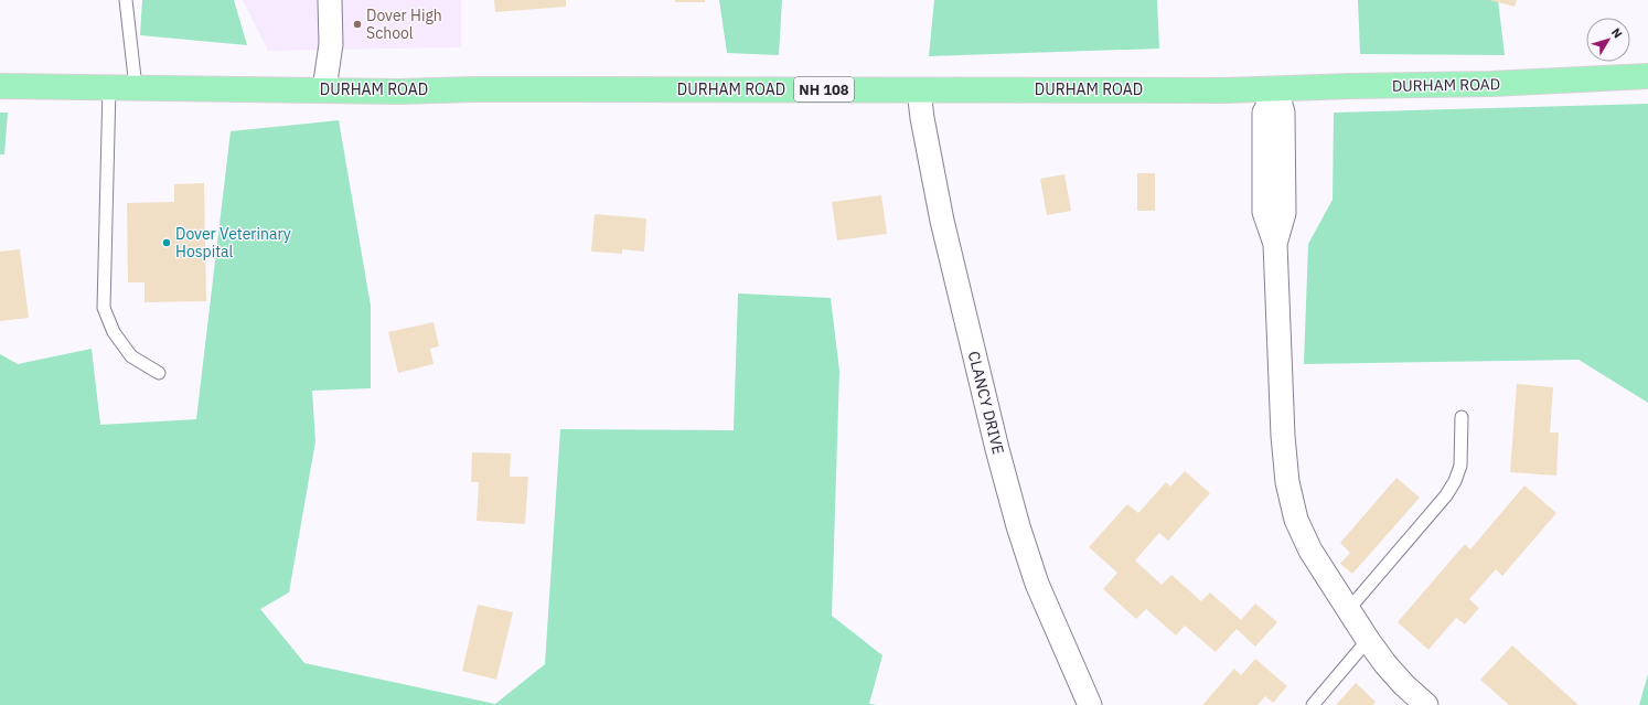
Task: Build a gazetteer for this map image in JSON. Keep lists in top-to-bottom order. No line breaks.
{"streets":{"main road":["DURHAM ROAD","NH 108"],"street":["CLANCY DRIVE"]},"crossings":[["DURHAM ROAD","CLANCY DRIVE"]],"places":["Dover High School","Dover Veterinary Hospital"],"north":"top right"}
